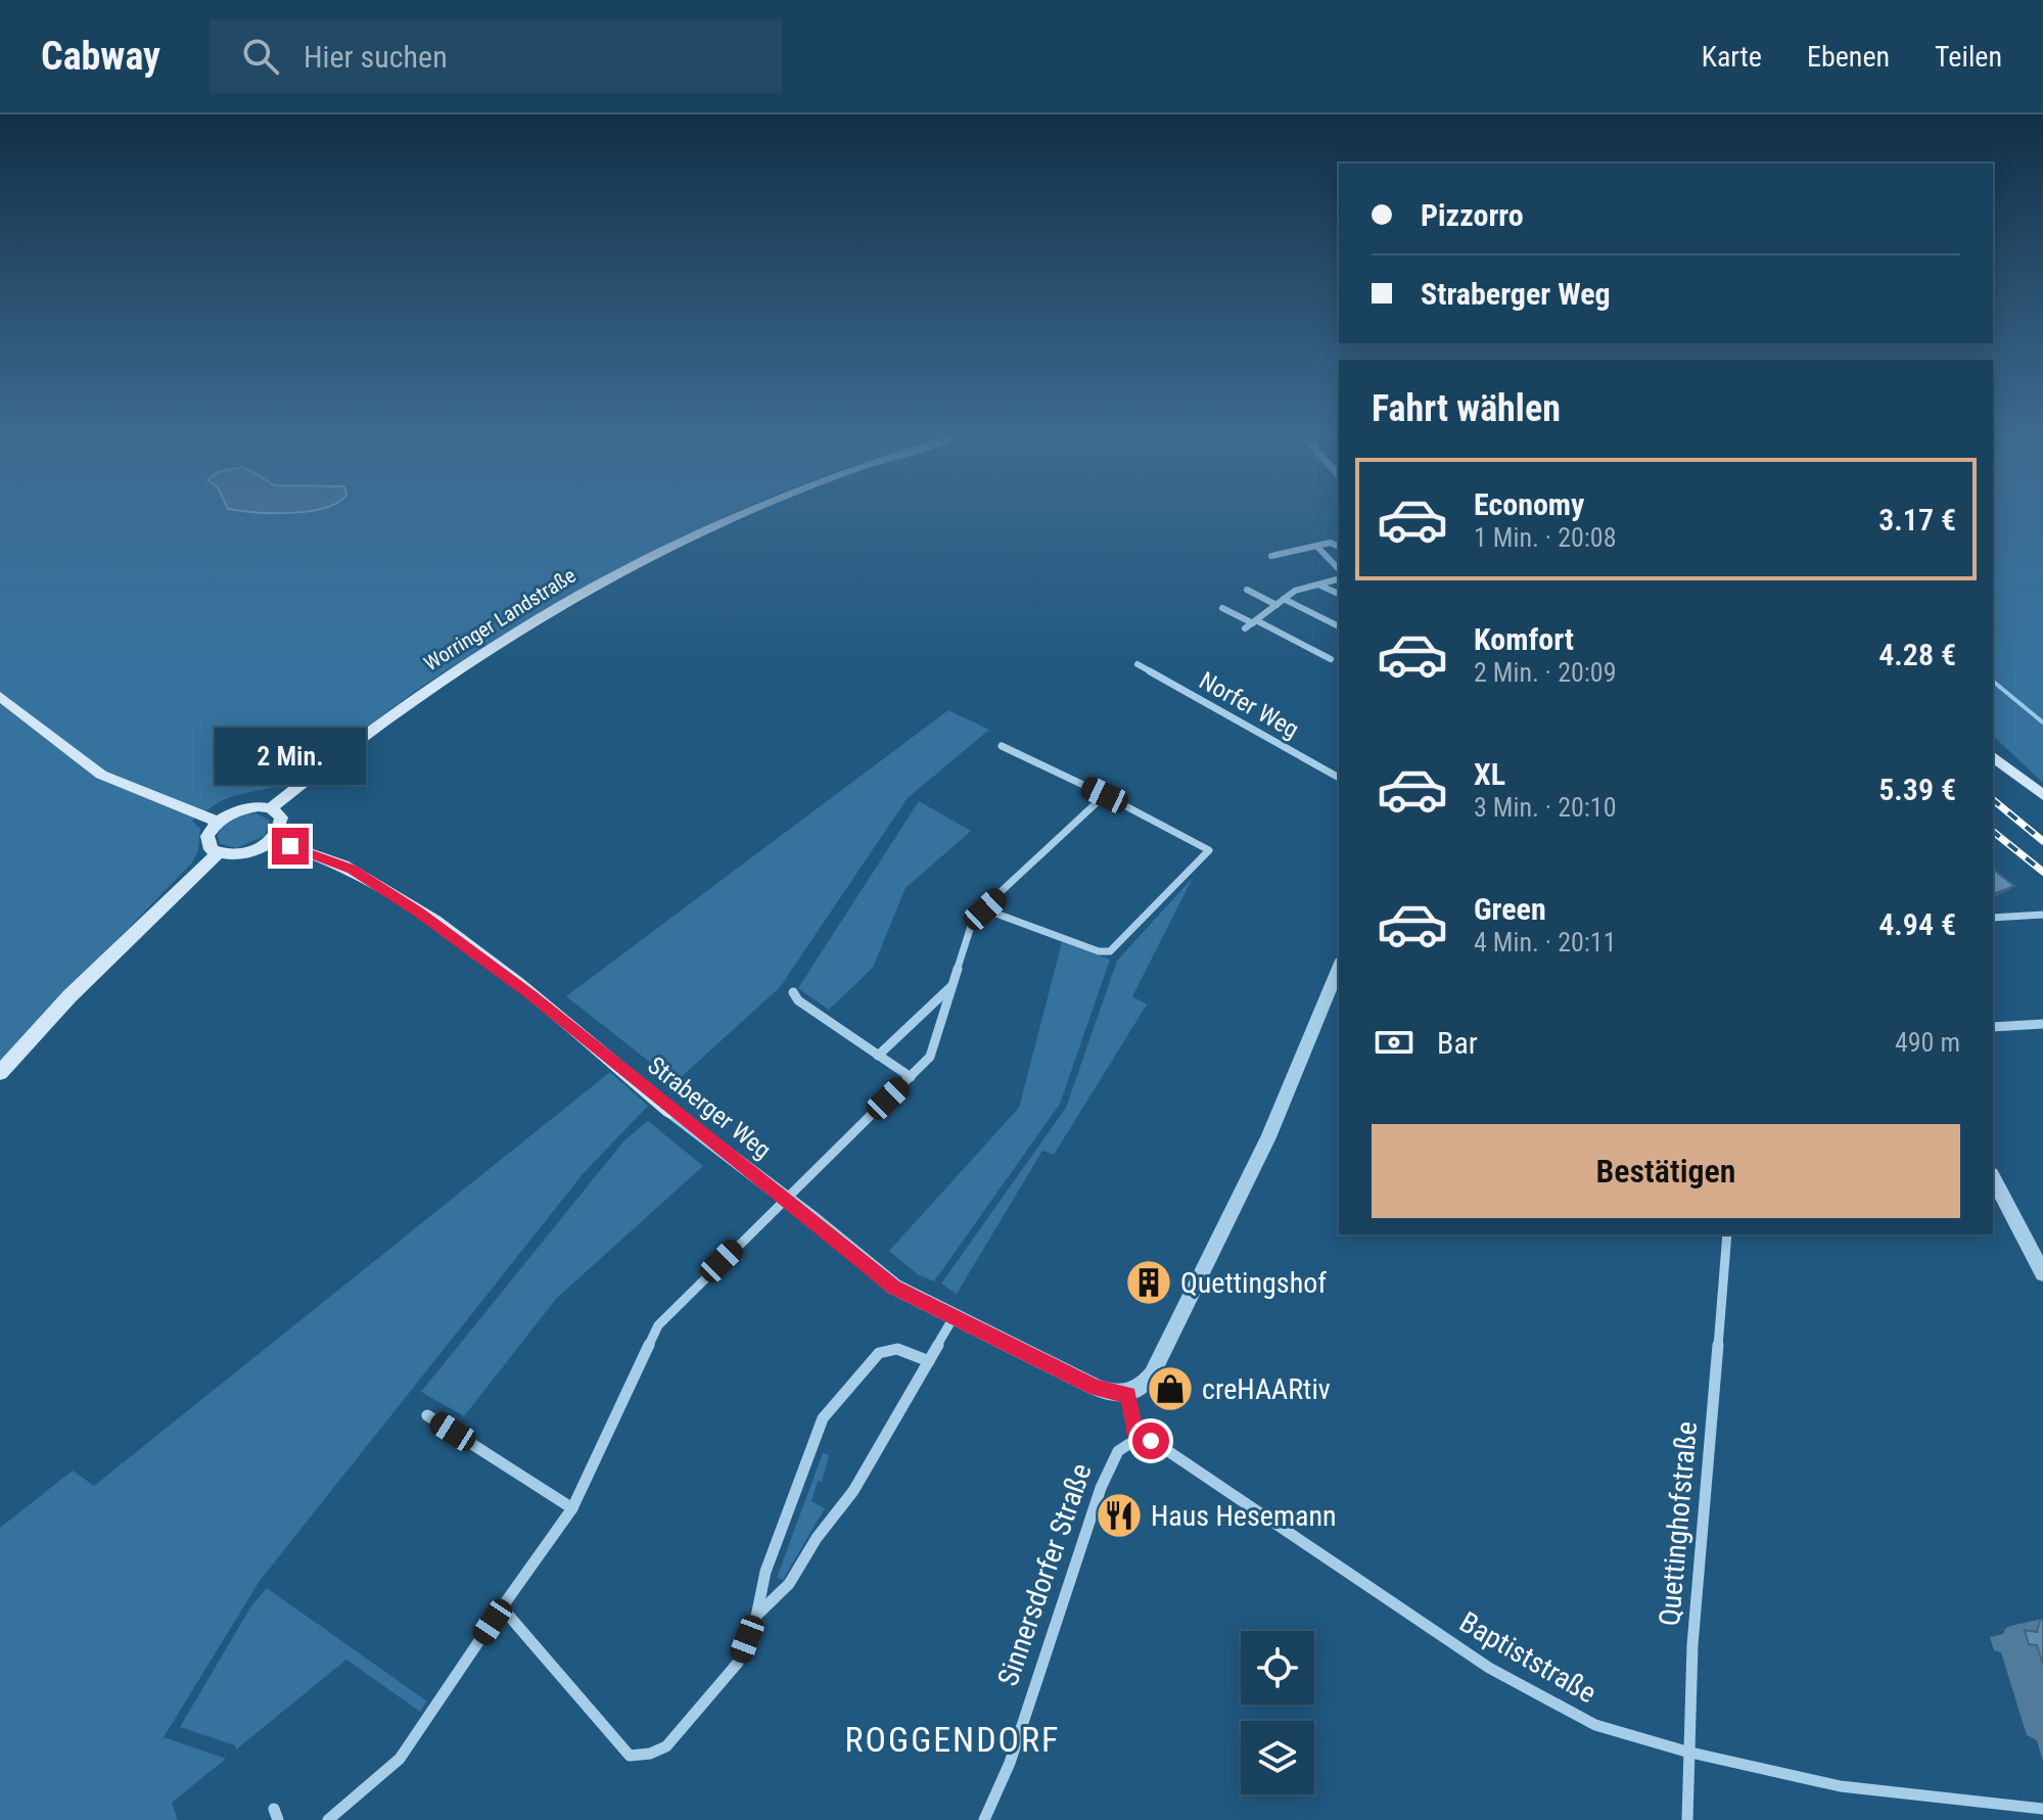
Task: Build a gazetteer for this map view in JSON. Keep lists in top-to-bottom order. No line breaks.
{"streets":{"main road":["Worringer Landstraße","Straberger Weg"],"street":["Norfer Weg","Quettinghofstraße","Sinnersdorfer Straße","Baptiststraße"]},"crossings":[["Quettinghofstraße","Baptiststraße"],["Sinnersdorfer Straße","Baptiststraße"]],"districts":["ROGGENDORF"],"places":{"building":["Quettingshof"],"shop":["creHAARtiv"],"restaurant":["Haus Hesemann"]},"page":{"header":"Cabway","search":"Hier suchen","nav":["Karte","Ebenen","Teilen"],"banner":["Pizzorro","Straberger Weg"],"heading":"Fahrt wählen","list":[{"name":"Economy","note":"1 Min. · 20:08","value":"3.17 €"},{"name":"Komfort","note":"2 Min. · 20:09","value":"4.28 €"},{"name":"XL","note":"3 Min. · 20:10","value":"5.39 €"},{"name":"Green","note":"4 Min. · 20:11","value":"4.94 €"}],"bubble":"2 Min.","pay":["Bar","490 m"],"buttons":"Bestätigen"}}
